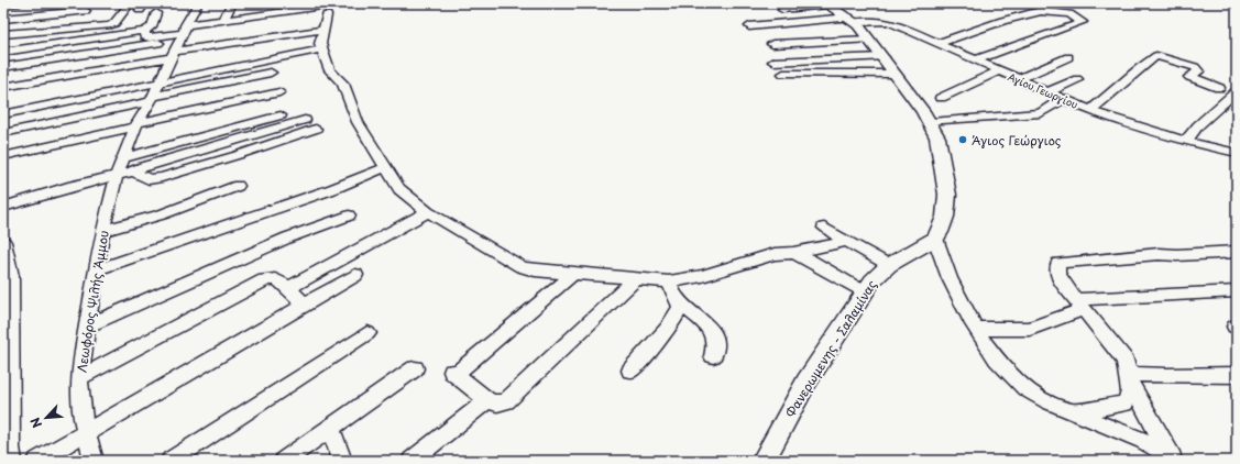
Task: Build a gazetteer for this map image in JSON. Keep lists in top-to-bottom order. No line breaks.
{"streets":{"main road":["Φανερωμενης - Σαλαμίνας"],"street":["Αγίου Γεωργίου","Λεωφόρος Ψιλής Άμμου"]},"places":["Άγιος Γεώργιος"],"north":"bottom left"}
